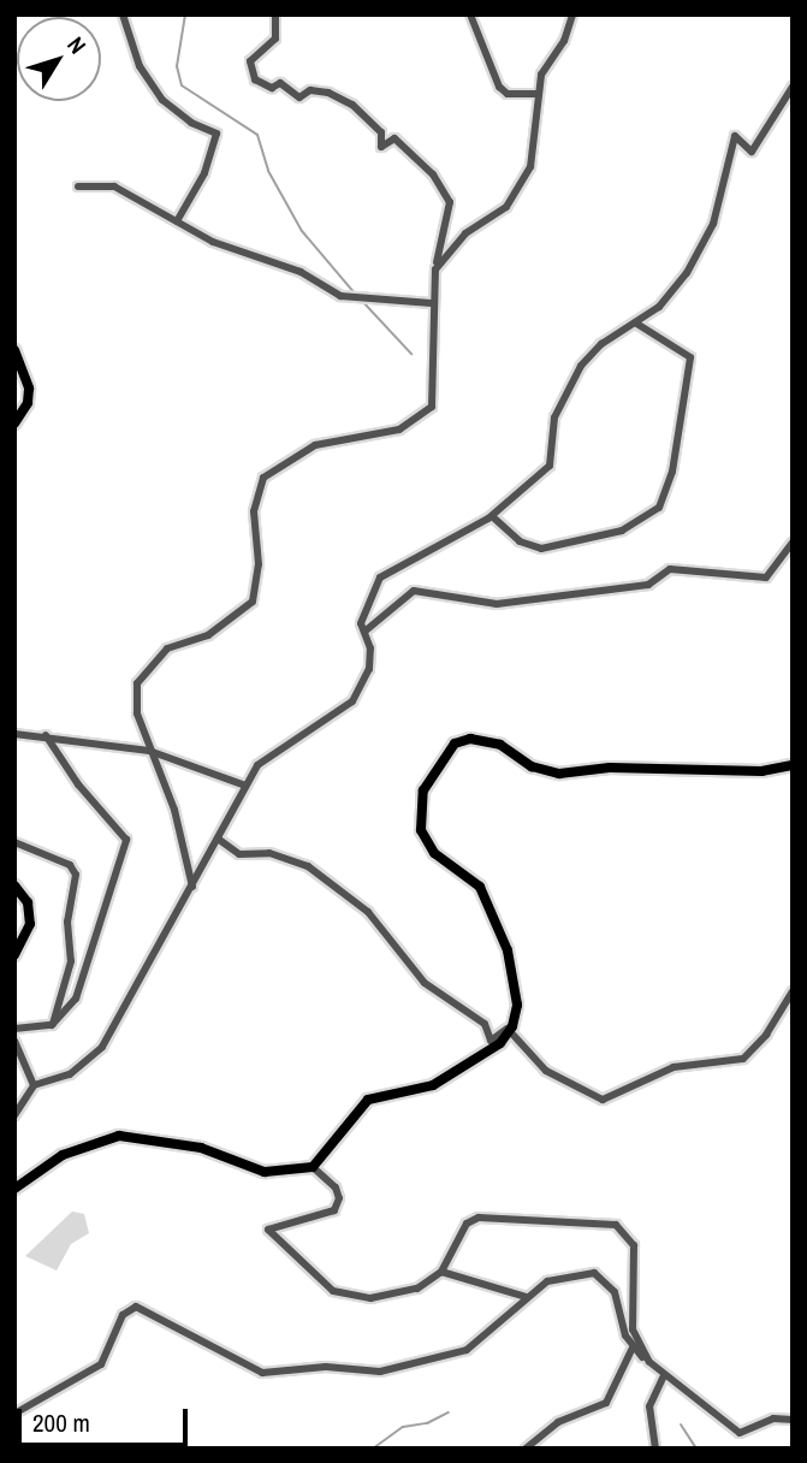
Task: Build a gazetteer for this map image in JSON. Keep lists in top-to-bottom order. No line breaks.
{"scale_bar":"200 m","north":"top right"}
